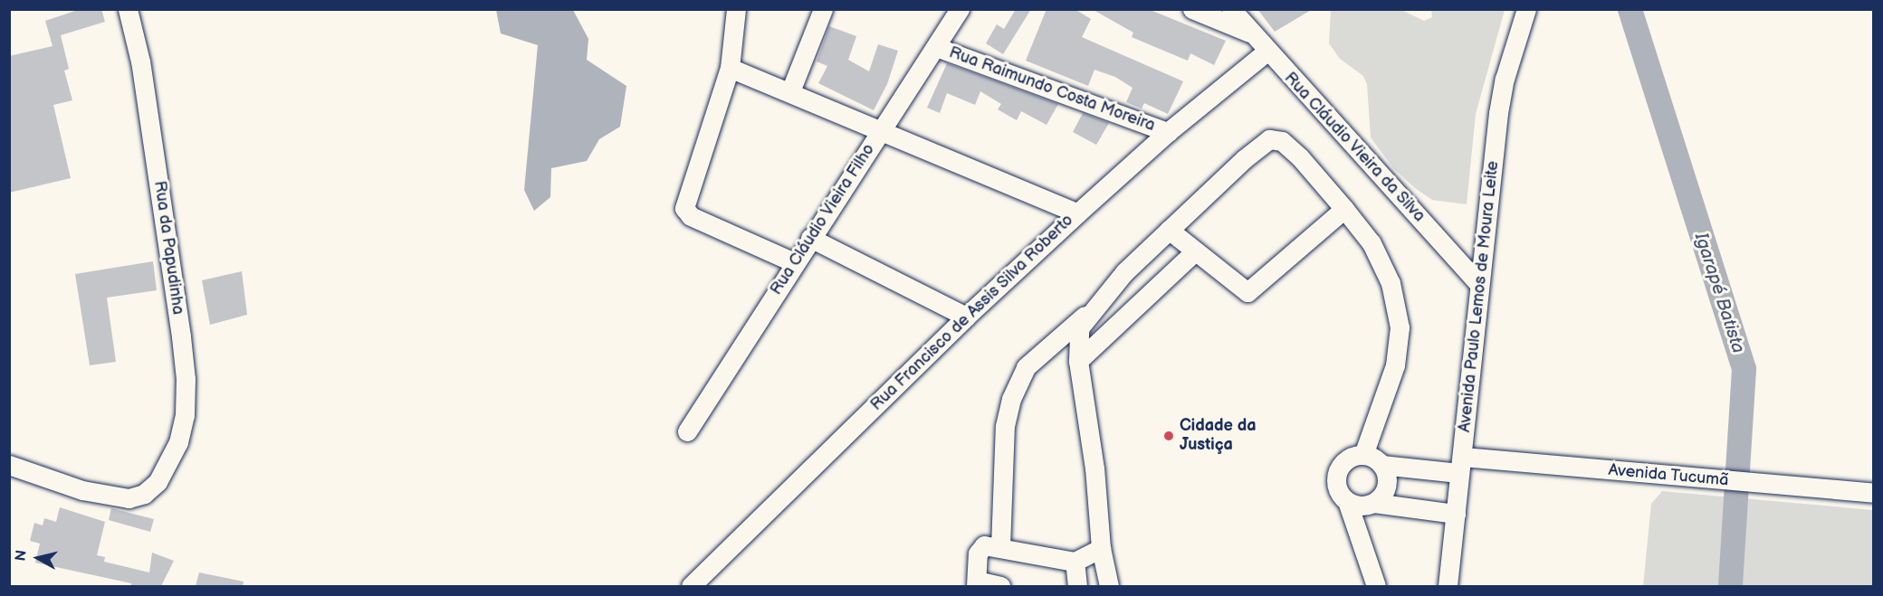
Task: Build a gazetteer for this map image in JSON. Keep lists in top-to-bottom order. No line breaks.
{"streets":{"street":["Rua Raimundo Costa Moreira","Rua Cláudio Vieira da Silva","Rua Cláudio Vieira Filho","Rua da Papudinha","Avenida Paulo Lemos de Moura Leite","Rua Francisco de Assis Silva Roberto","Avenida Tucumã"]},"crossings":[["Rua Raimundo Costa Moreira","Rua Cláudio Vieira Filho"],["Rua Raimundo Costa Moreira","Rua Francisco de Assis Silva Roberto"],["Rua Cláudio Vieira da Silva","Avenida Paulo Lemos de Moura Leite"],["Rua Cláudio Vieira da Silva","Rua Francisco de Assis Silva Roberto"],["Avenida Paulo Lemos de Moura Leite","Avenida Tucumã"]],"water":["Igarapé Batista"],"places":["Cidade da Justiça"],"north":"left"}
